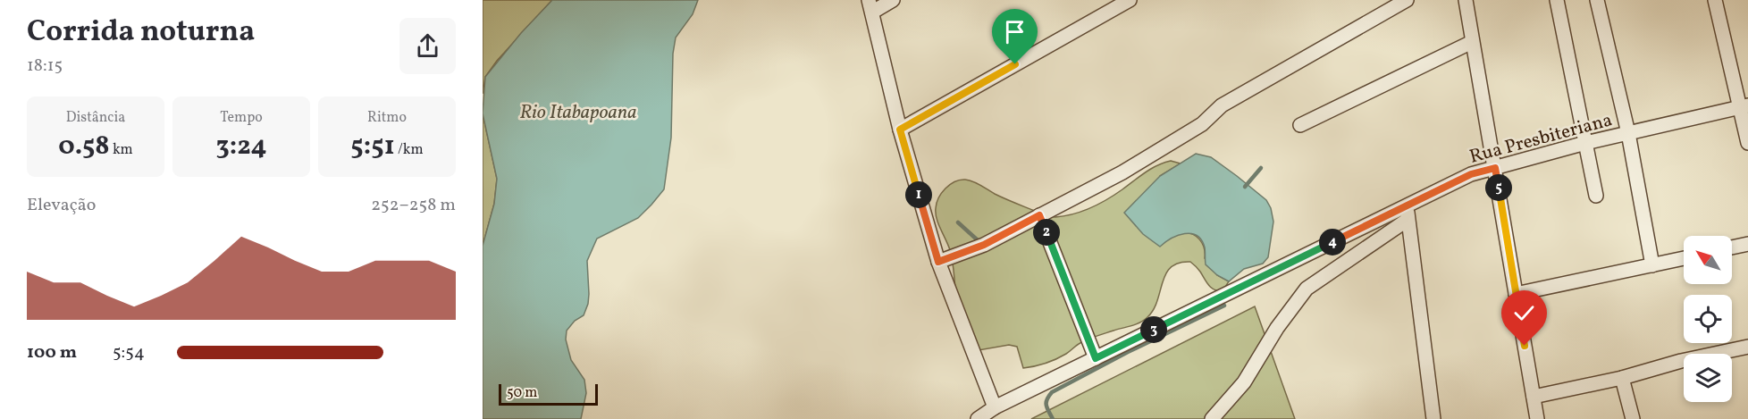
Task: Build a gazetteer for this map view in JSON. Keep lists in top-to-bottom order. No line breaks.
{"streets":{"street":["Rua Presbiteriana"]},"water":["Rio Itabapoana"],"scale_bar":"50 m","north":"top left","page":{"heading":["Corrida noturna","18:15"],"stats":[["Distância","0.58 km"],["Tempo","3:24"],["Ritmo","5:51 /km"]],"pins":["5","1","2","4","3"],"chart":["Elevação","252–258 m"],"list":[{"name":"100 m","note":"5:54"}],"scale":"50 m"}}
